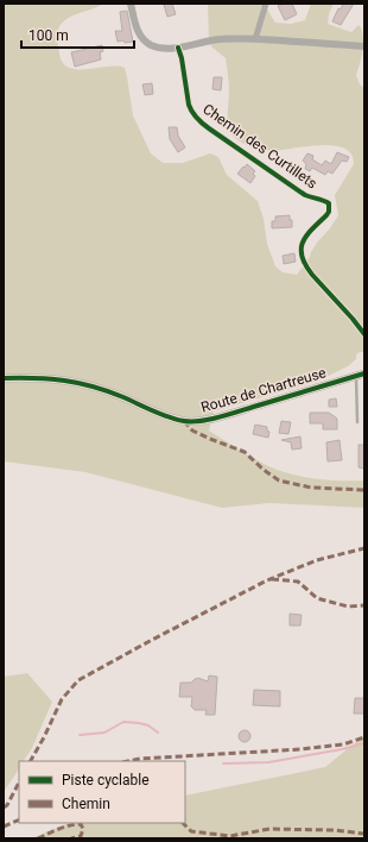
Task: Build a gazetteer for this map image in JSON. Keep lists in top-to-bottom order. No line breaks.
{"streets":{"main road":["Route de Chartreuse"],"street":["Chemin des Curtillets"]},"legend":["Piste cyclable","Chemin"],"scale_bar":"100 m"}
